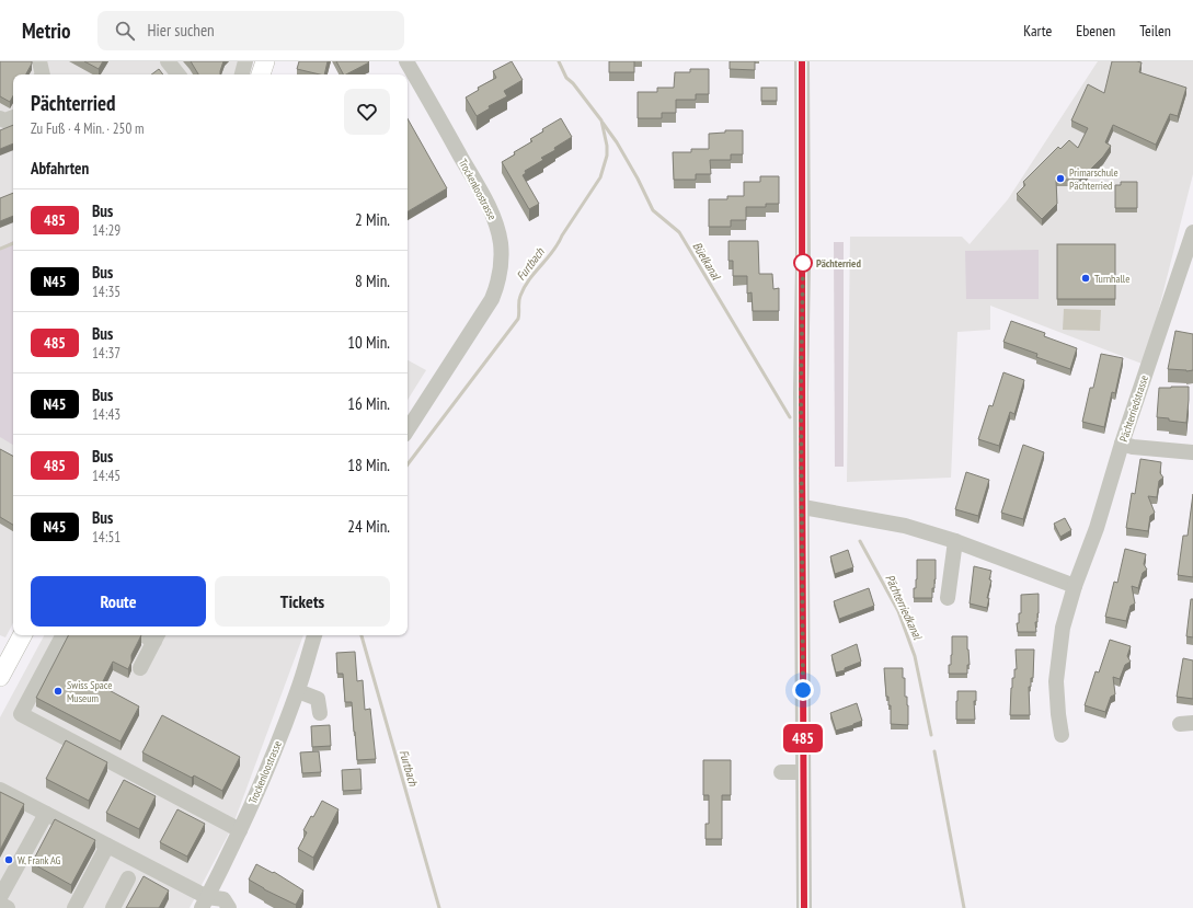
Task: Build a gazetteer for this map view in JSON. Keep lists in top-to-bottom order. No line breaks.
{"streets":{"street":["Trockenloostrasse","Pächterriedstrasse"]},"water":["Büelkanal","Furtbach","Pächterriedkanal"],"places":["Primarschule Pächterried","Pächterried","Turnhalle","Swiss Space Museum","W. Frank AG"],"lines":["bus line 485"],"page":{"header":"Metrio","search":"Hier suchen","nav":["Karte","Ebenen","Teilen"],"on_map":"485","heading":[["Pächterried","Zu Fuß · 4 Min. · 250 m"],"Abfahrten"],"list":[{"mark":"485","name":"Bus","note":"14:29","value":"2 Min."},{"mark":"N45","name":"Bus","note":"14:35","value":"8 Min."},{"mark":"485","name":"Bus","note":"14:37","value":"10 Min."},{"mark":"N45","name":"Bus","note":"14:43","value":"16 Min."},{"mark":"485","name":"Bus","note":"14:45","value":"18 Min."},{"mark":"N45","name":"Bus","note":"14:51","value":"24 Min."}],"buttons":["Route","Tickets"]}}
